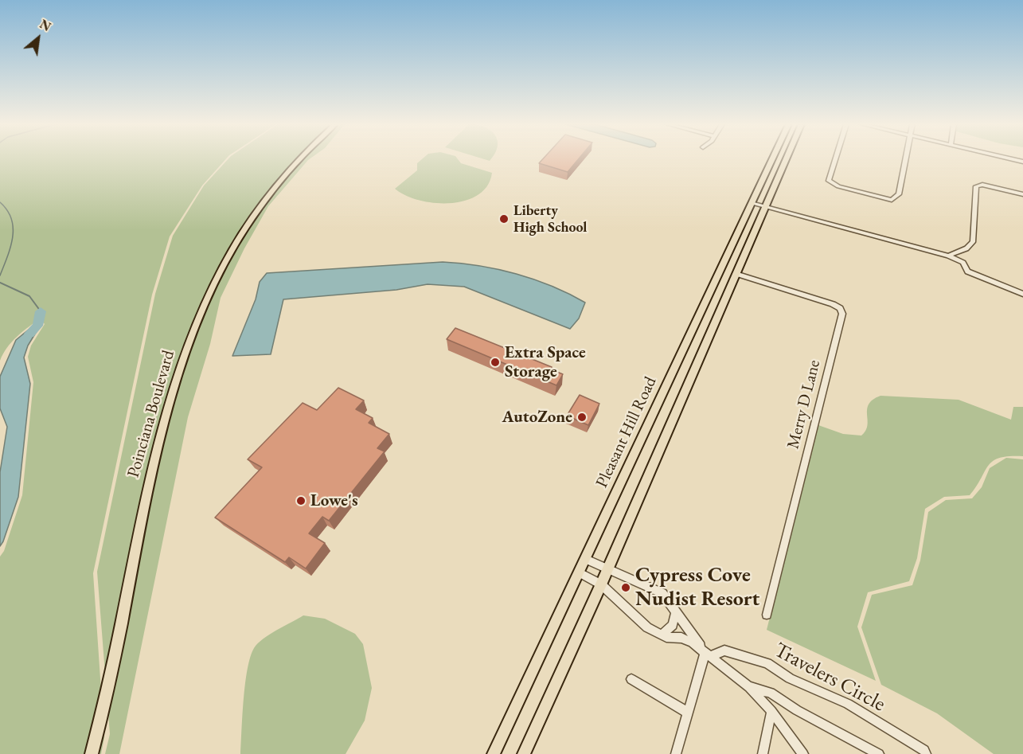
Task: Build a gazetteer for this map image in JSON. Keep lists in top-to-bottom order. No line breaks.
{"streets":{"main road":["Poinciana Boulevard","Pleasant Hill Road"],"street":["Merry D Lane","Travelers Circle"]},"places":["Liberty High School","Extra Space Storage","AutoZone","Lowe's","Cypress Cove Nudist Resort"],"north":"top right"}
